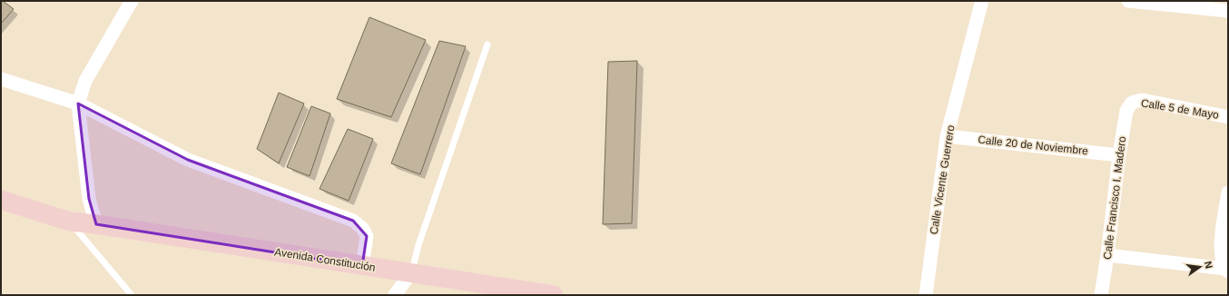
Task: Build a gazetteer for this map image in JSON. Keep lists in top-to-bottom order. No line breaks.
{"streets":{"street":["Calle 5 de Mayo","Calle 20 de Noviembre","Calle Vicente Guerrero","Calle Francisco I. Madero","Avenida Constitución"]},"crossings":[["Calle 5 de Mayo","Calle Francisco I. Madero"],["Calle 20 de Noviembre","Calle Vicente Guerrero"],["Calle 20 de Noviembre","Calle Francisco I. Madero"]],"north":"right"}
